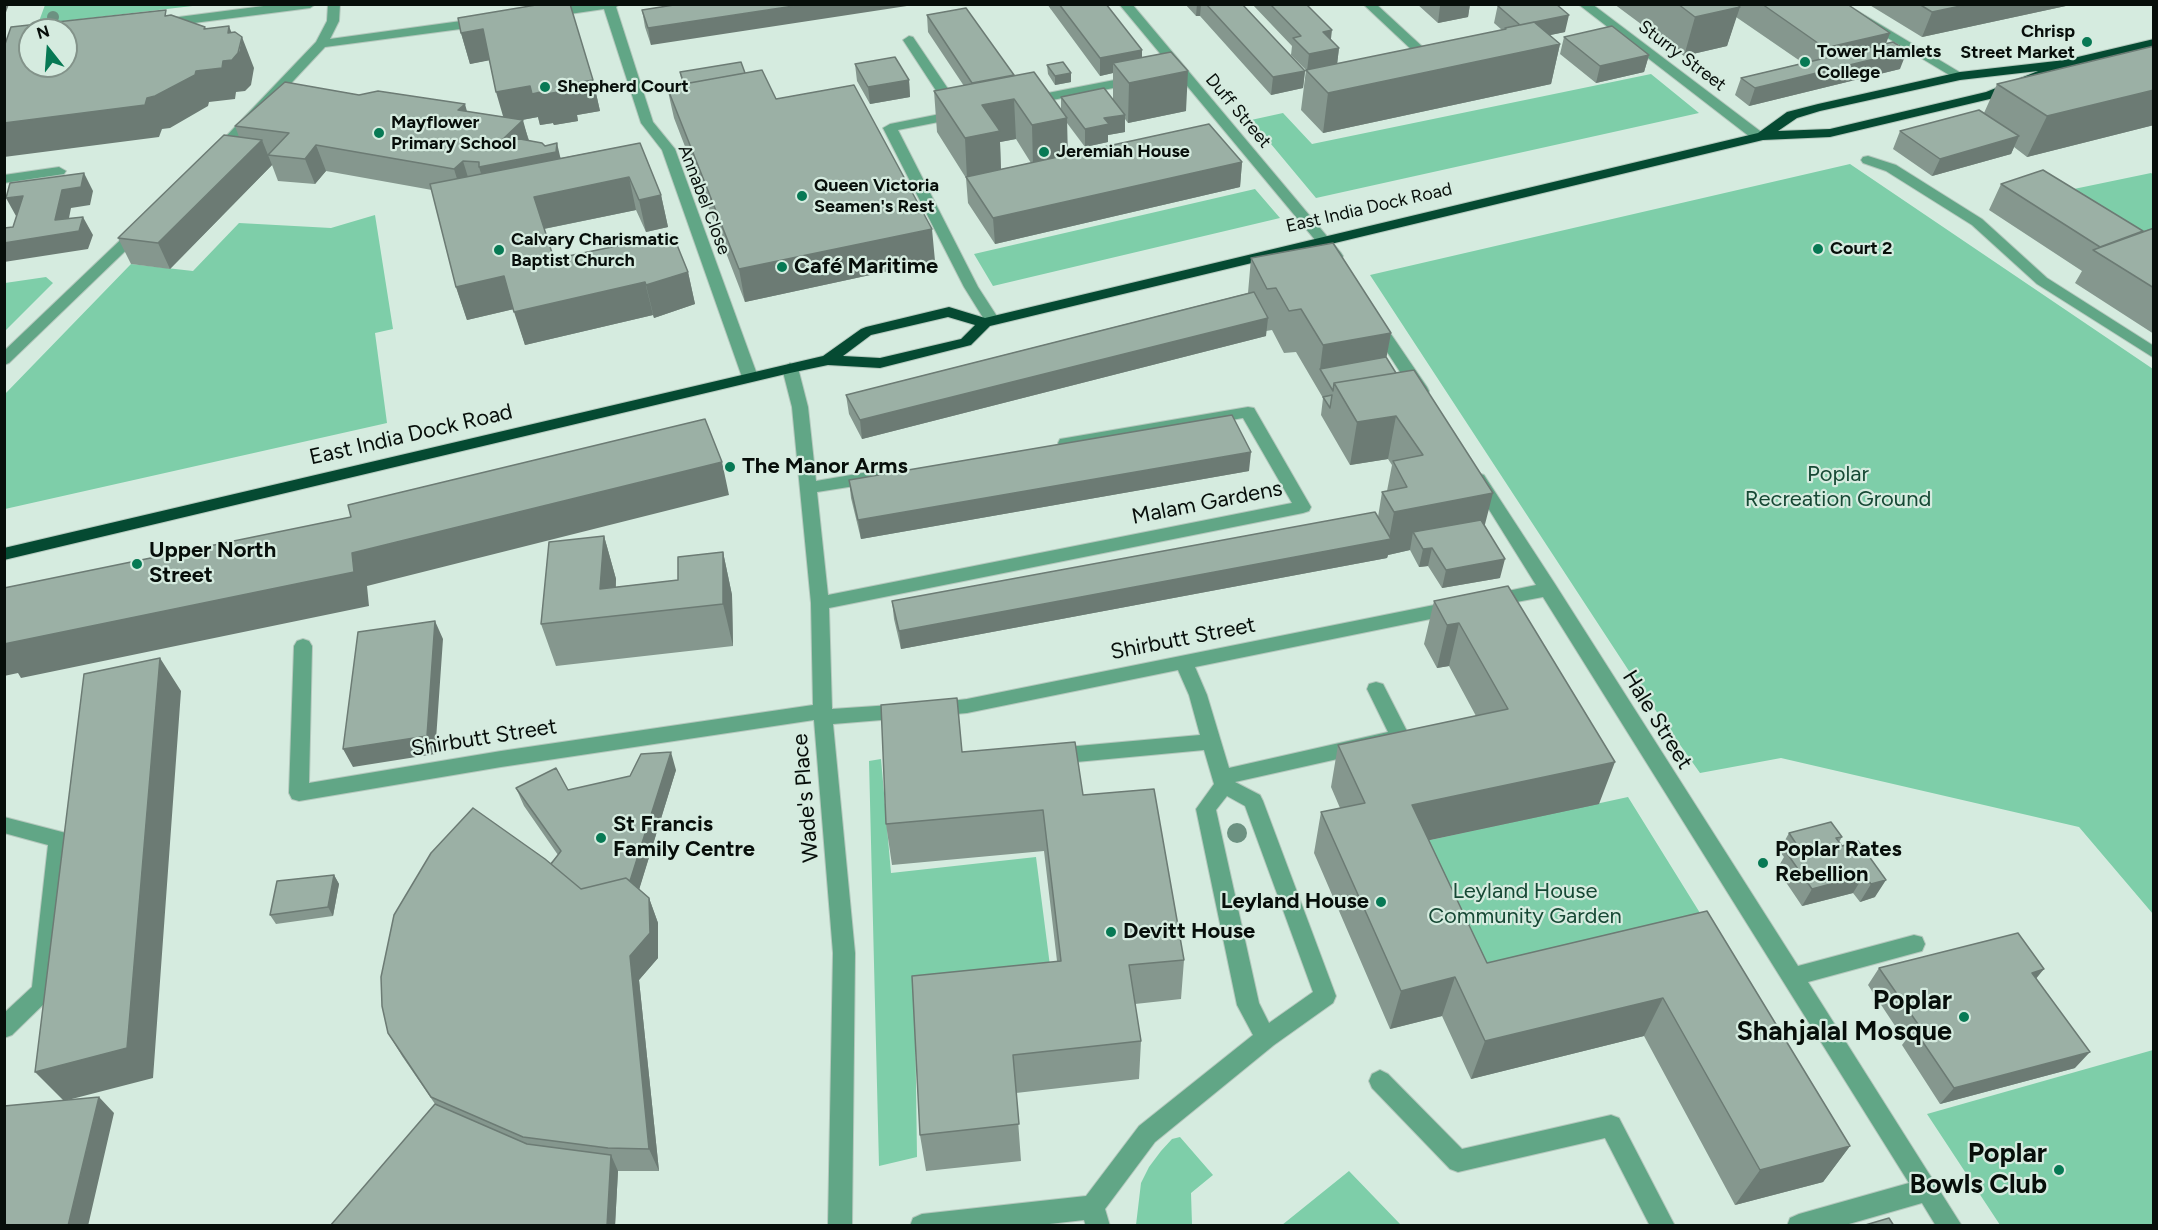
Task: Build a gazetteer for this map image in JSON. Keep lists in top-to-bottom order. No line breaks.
{"streets":{"highway":["East India Dock Road"],"street":["Sturry Street","Duff Street","Annabel Close","Malam Gardens","Shirbutt Street","Hale Street","Wade's Place"]},"crossings":[["Sturry Street","East India Dock Road"],["Duff Street","East India Dock Road"],["Annabel Close","East India Dock Road"],["East India Dock Road","Wade's Place"],["Malam Gardens","Wade's Place"],["Shirbutt Street","Hale Street"],["Shirbutt Street","Wade's Place"]],"parks":["Poplar Recreation Ground","Leyland House Community Garden"],"places":["Chrisp Street Market","Tower Hamlets College","Shepherd Court","Mayflower Primary School","Jeremiah House","Queen Victoria Seamen's Rest","Court 2","Calvary Charismatic Baptist Church","Café Maritime","The Manor Arms","Upper North Street","St Francis Family Centre","Poplar Rates Rebellion","Leyland House","Devitt House","Poplar Shahjalal Mosque","Poplar Bowls Club"],"north":"top"}
